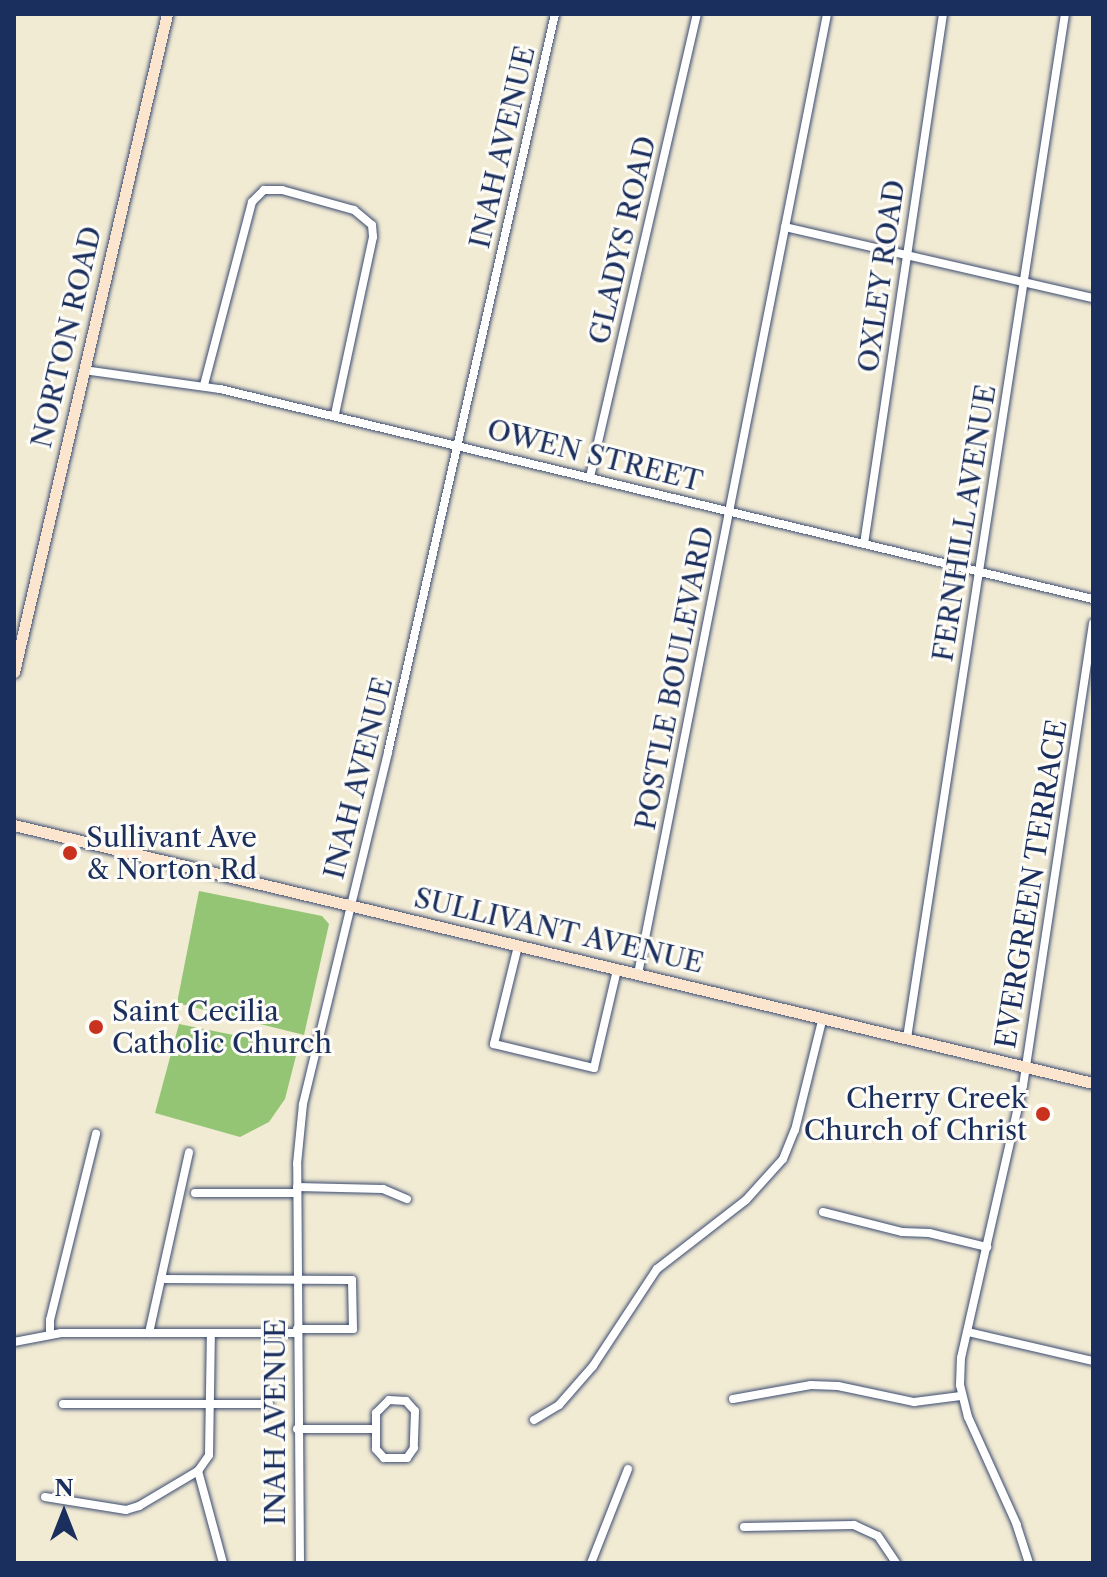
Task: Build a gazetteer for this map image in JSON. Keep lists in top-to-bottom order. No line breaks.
{"streets":{"street":["INAH AVENUE","GLADYS ROAD","OXLEY ROAD","NORTON ROAD","OWEN STREET","FERNHILL AVENUE","POSTLE BOULEVARD","EVERGREEN TERRACE","SULLIVANT AVENUE"]},"crossings":[["INAH AVENUE","OWEN STREET"],["INAH AVENUE","SULLIVANT AVENUE"],["GLADYS ROAD","OWEN STREET"],["OXLEY ROAD","OWEN STREET"],["NORTON ROAD","OWEN STREET"],["OWEN STREET","FERNHILL AVENUE"],["OWEN STREET","POSTLE BOULEVARD"],["FERNHILL AVENUE","SULLIVANT AVENUE"],["POSTLE BOULEVARD","SULLIVANT AVENUE"],["EVERGREEN TERRACE","SULLIVANT AVENUE"]],"places":["Sullivant Ave & Norton Rd","Saint Cecilia Catholic Church","Cherry Creek Church of Christ"],"north":"top"}
